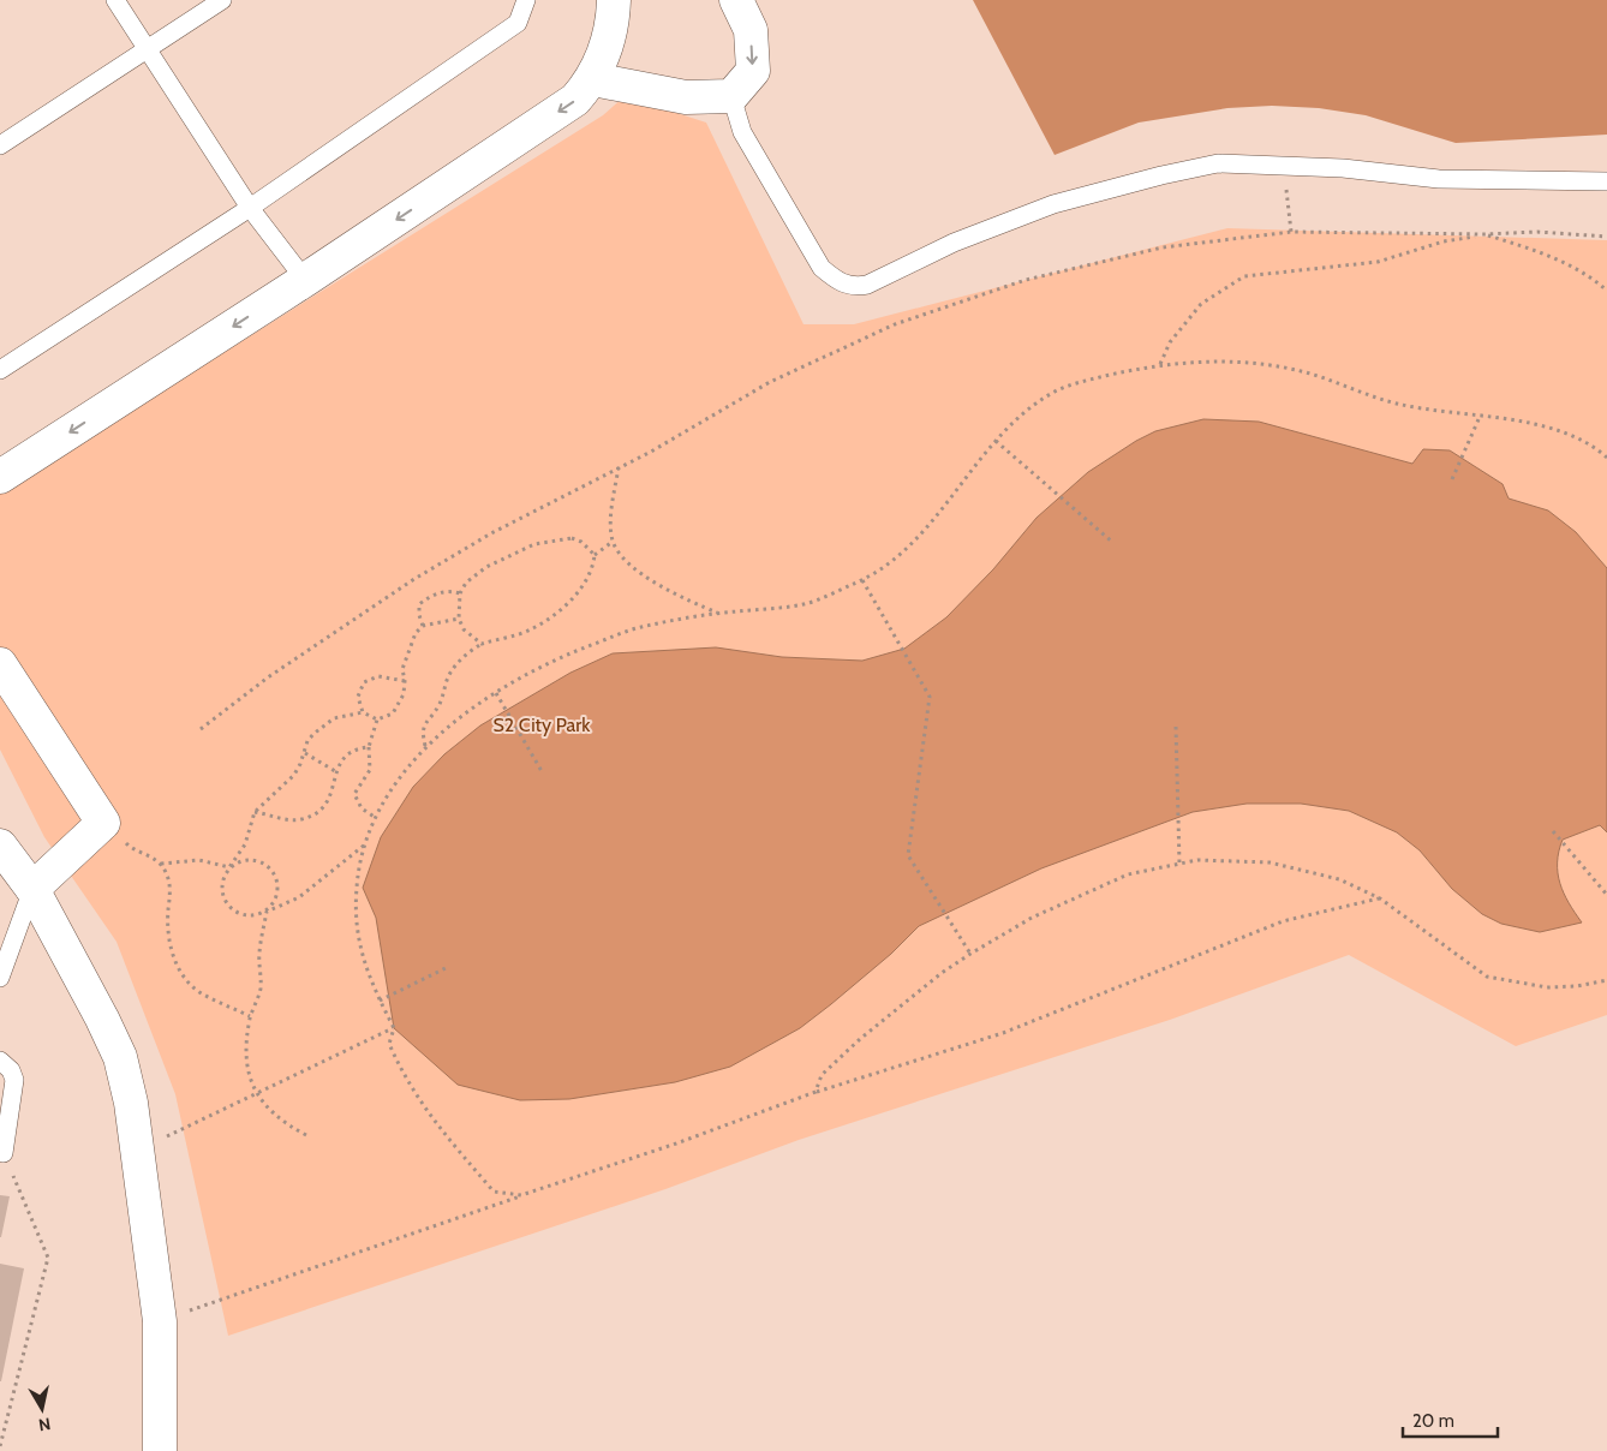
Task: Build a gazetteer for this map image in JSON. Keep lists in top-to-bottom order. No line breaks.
{"parks":["S2 City Park"],"scale_bar":"20 m","north":"bottom"}
